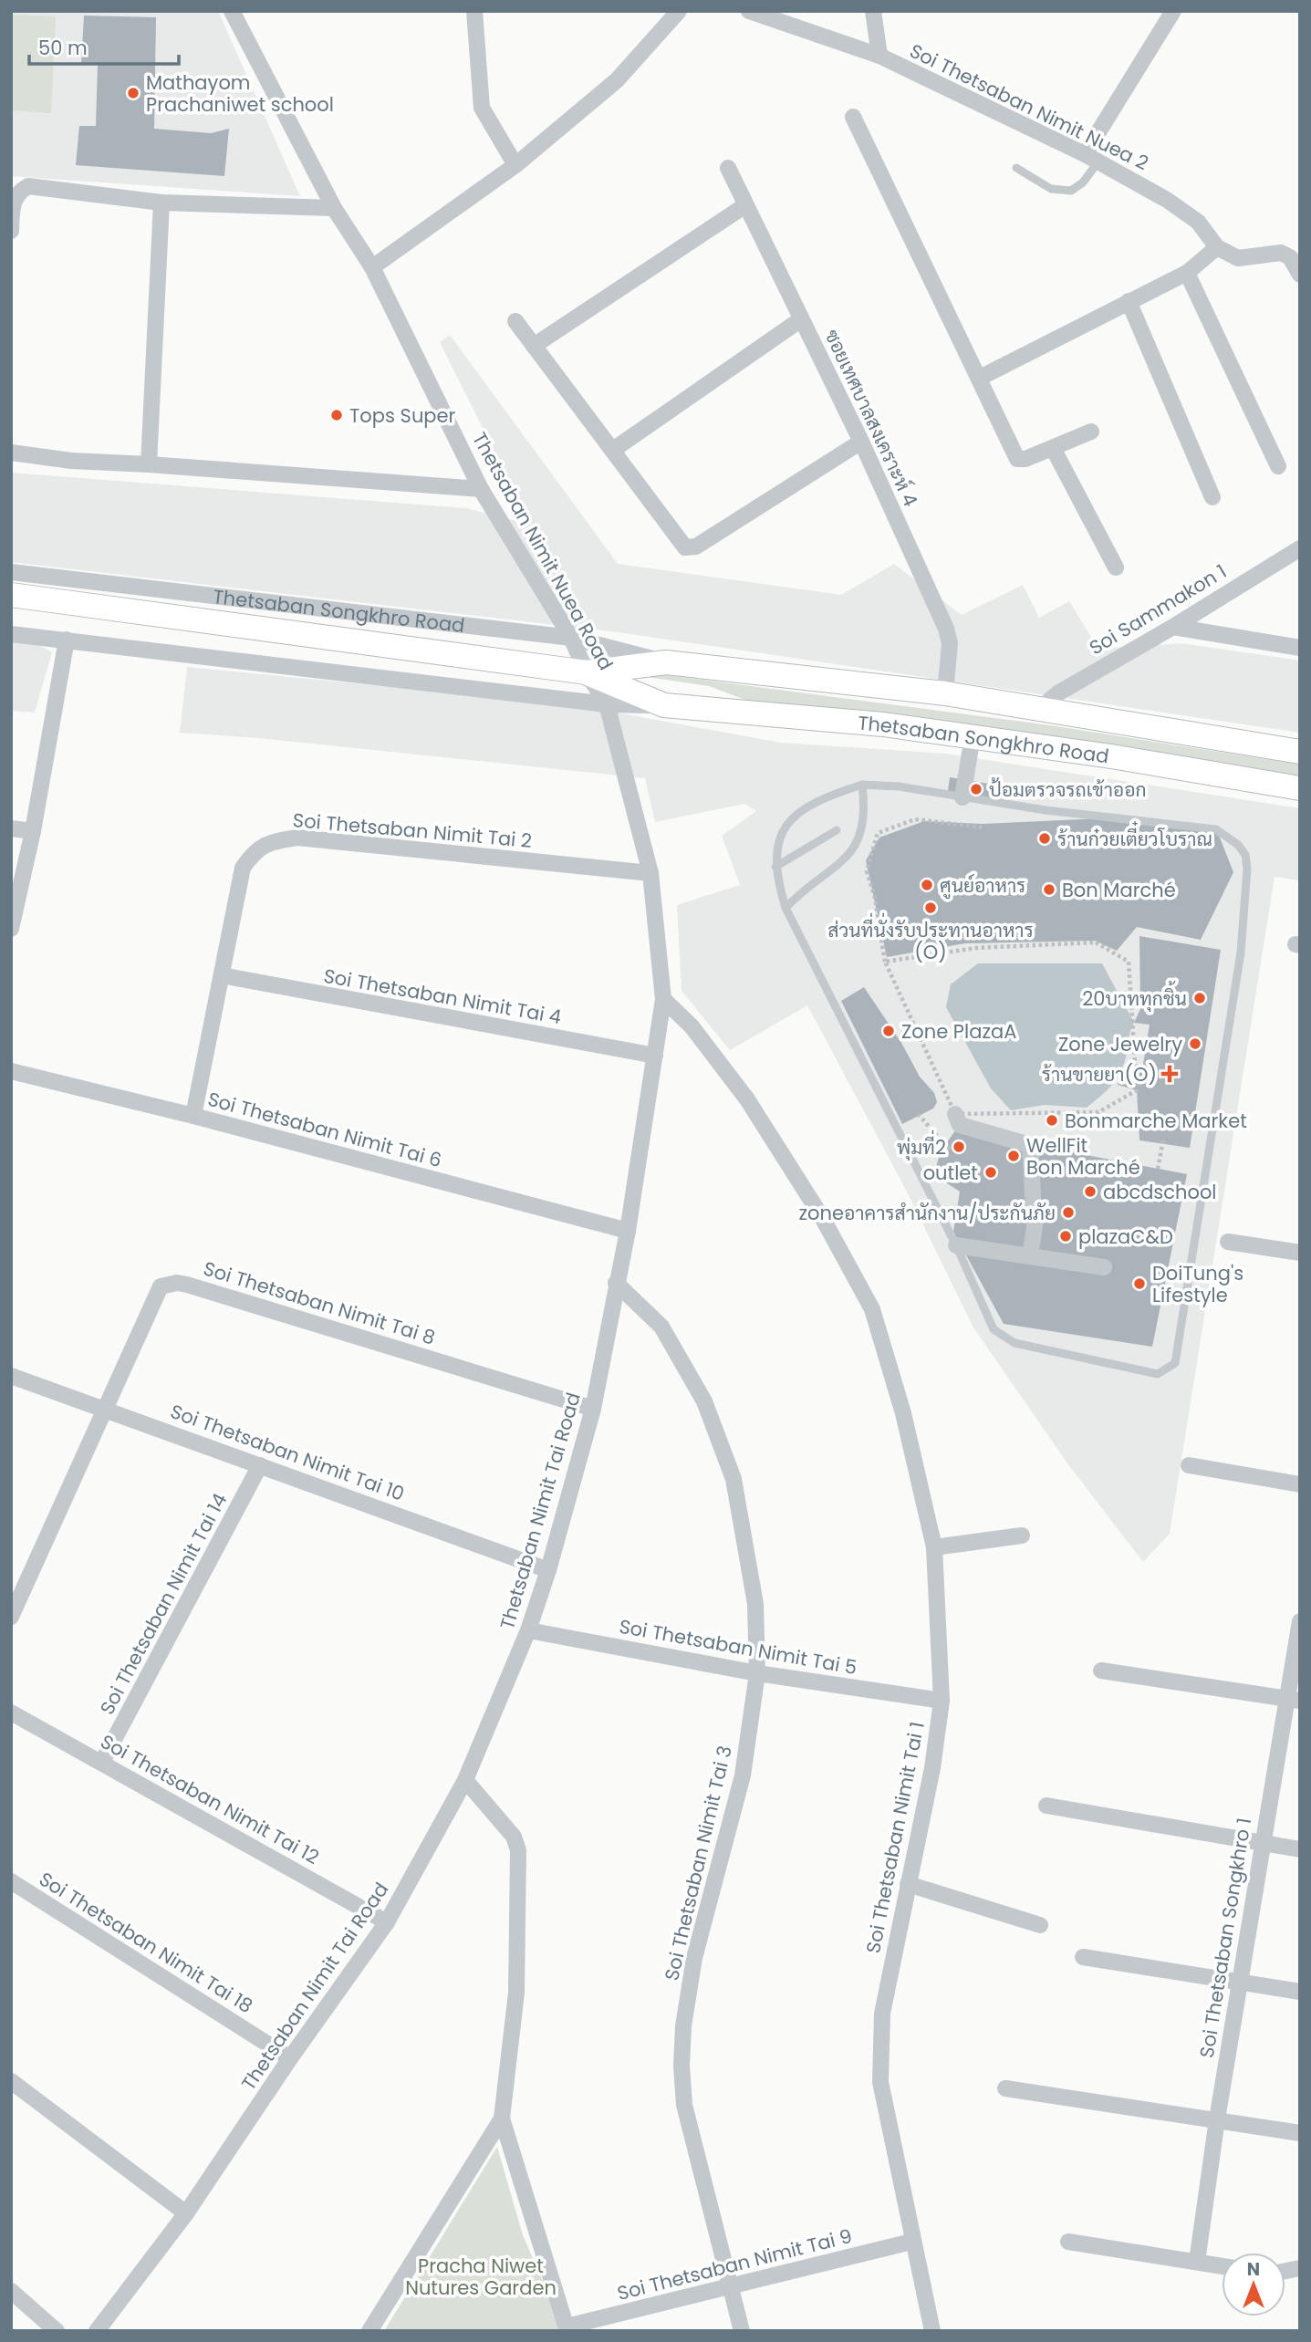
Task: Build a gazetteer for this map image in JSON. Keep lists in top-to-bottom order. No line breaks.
{"streets":{"street":["Soi Thetsaban Nimit Nuea 2","ซอยเทศบาลสงเคราะห์ 4","Thetsaban Nimit Nuea Road","Soi Sammakon 1","Thetsaban Songkhro Road","Soi Thetsaban Nimit Tai 2","Soi Thetsaban Nimit Tai 4","Soi Thetsaban Nimit Tai 6","Soi Thetsaban Nimit Tai 8","Soi Thetsaban Nimit Tai 10","Thetsaban Nimit Tai Road","Soi Thetsaban Nimit Tai 14","Soi Thetsaban Nimit Tai 5","Soi Thetsaban Nimit Tai 12","Soi Thetsaban Nimit Tai 1","Soi Thetsaban Nimit Tai 3","Soi Thetsaban Songkhro 1","Soi Thetsaban Nimit Tai 18","Soi Thetsaban Nimit Tai 9"]},"crossings":[["ซอยเทศบาลสงเคราะห์ 4","Thetsaban Songkhro Road"],["Thetsaban Nimit Nuea Road","Thetsaban Songkhro Road"],["Thetsaban Nimit Nuea Road","Thetsaban Nimit Tai Road"],["Soi Sammakon 1","Thetsaban Songkhro Road"],["Thetsaban Songkhro Road","Thetsaban Nimit Tai Road"],["Soi Thetsaban Nimit Tai 2","Soi Thetsaban Nimit Tai 4"],["Soi Thetsaban Nimit Tai 2","Soi Thetsaban Nimit Tai 6"],["Soi Thetsaban Nimit Tai 2","Thetsaban Nimit Tai Road"],["Soi Thetsaban Nimit Tai 4","Thetsaban Nimit Tai Road"],["Soi Thetsaban Nimit Tai 6","Thetsaban Nimit Tai Road"],["Soi Thetsaban Nimit Tai 8","Soi Thetsaban Nimit Tai 10"],["Soi Thetsaban Nimit Tai 8","Thetsaban Nimit Tai Road"],["Soi Thetsaban Nimit Tai 10","Thetsaban Nimit Tai Road"],["Soi Thetsaban Nimit Tai 10","Soi Thetsaban Nimit Tai 14"],["Thetsaban Nimit Tai Road","Soi Thetsaban Nimit Tai 5"],["Thetsaban Nimit Tai Road","Soi Thetsaban Nimit Tai 12"],["Thetsaban Nimit Tai Road","Soi Thetsaban Nimit Tai 1"],["Thetsaban Nimit Tai Road","Soi Thetsaban Nimit Tai 3"],["Thetsaban Nimit Tai Road","Soi Thetsaban Nimit Tai 18"],["Soi Thetsaban Nimit Tai 14","Soi Thetsaban Nimit Tai 12"],["Soi Thetsaban Nimit Tai 5","Soi Thetsaban Nimit Tai 1"],["Soi Thetsaban Nimit Tai 5","Soi Thetsaban Nimit Tai 3"],["Soi Thetsaban Nimit Tai 1","Soi Thetsaban Nimit Tai 9"],["Soi Thetsaban Nimit Tai 3","Soi Thetsaban Nimit Tai 9"]],"parks":["Pracha Niwet Nutures Garden"],"places":{"other":["Mathayom Prachaniwet school","Tops Super","ป้อมตรวจรถเข้าออก","ร้านก๋วยเตี๋ยวโบราณ","ศูนย์อาหาร","Bon Marché","ส่วนที่นั่งรับประทานอาหาร (O)","20บาททุกชิ้น","Zone PlazaA","Zone Jewelry","Bonmarche Market","พุ่มที่2","WellFit Bon Marché","outlet","abcdschool","zoneอาคารสำนักงาน/ประกันภัย","plazaC&D","DoiTung's Lifestyle"],"health":["ร้านขายยา(O)"]},"scale_bar":"50 m","north":"top"}
